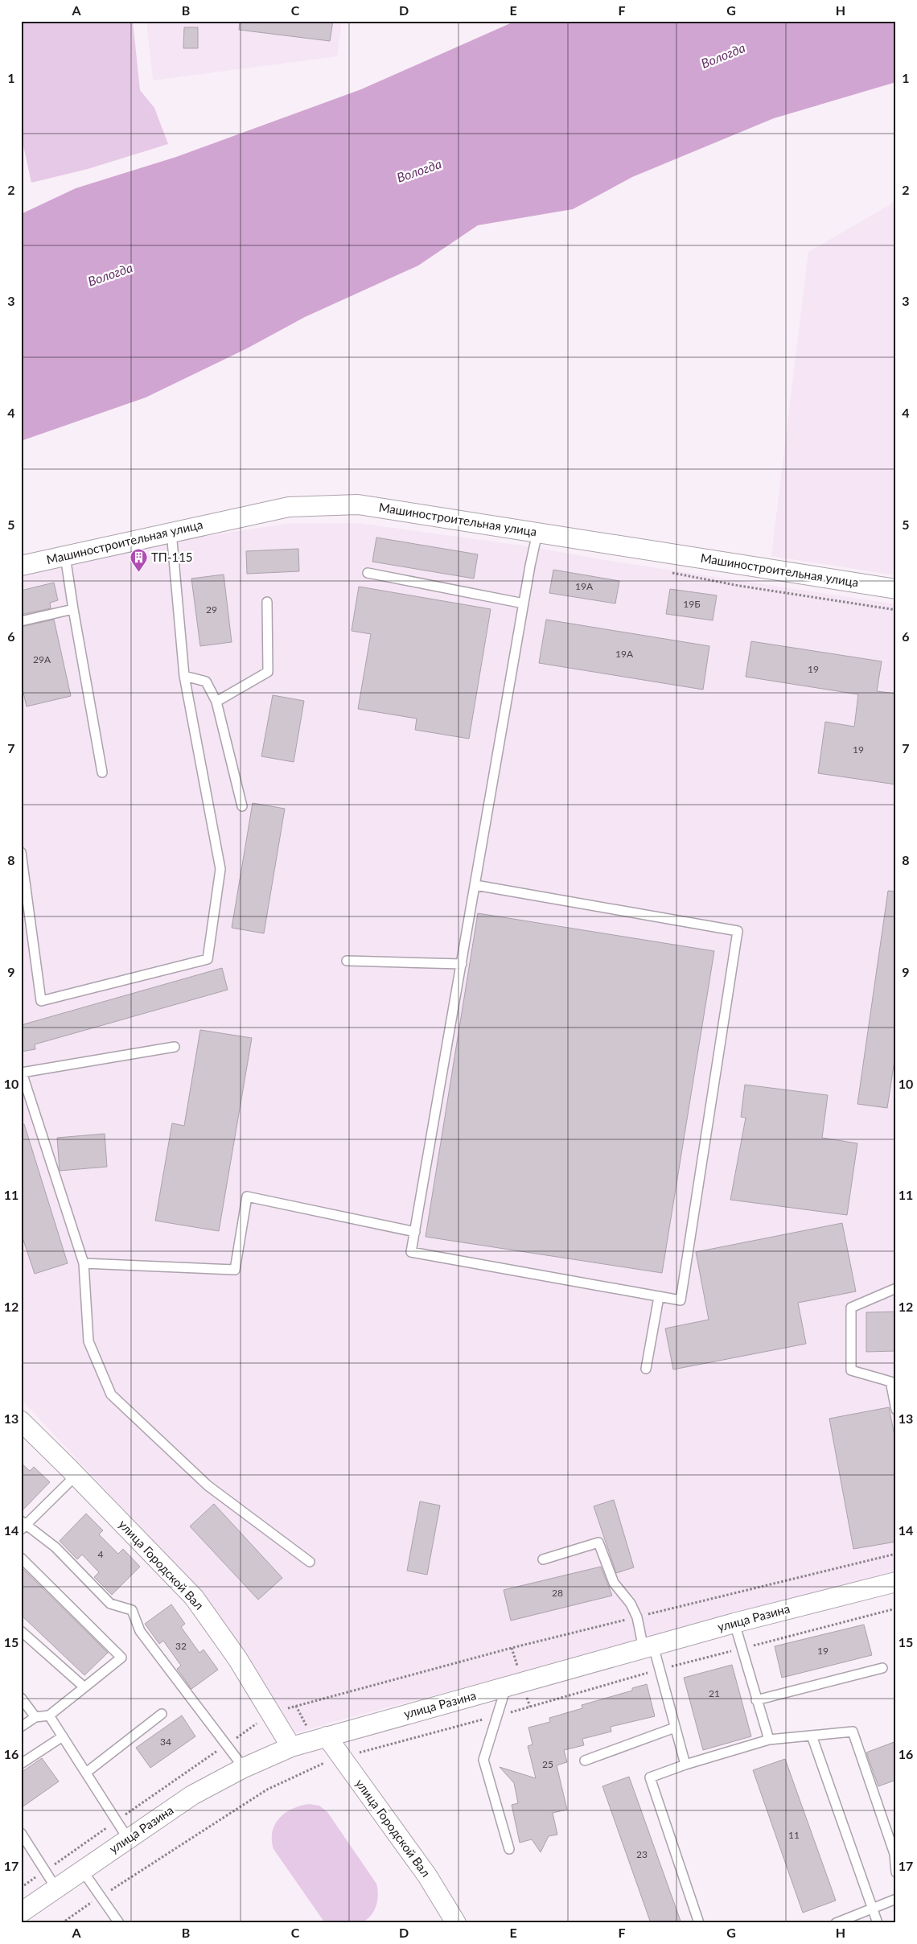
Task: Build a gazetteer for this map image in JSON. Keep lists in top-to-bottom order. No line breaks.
{"streets":{"street":["Машиностроительная улица","улица Городской Вал","улица Разина"]},"crossings":[["улица Городской Вал","улица Разина"]],"water":["Вологда"],"places":{"building":["ТП-115"]},"house_numbers":["19А","19Б","29","19А","29А","19","19","4","28","32","19","21","34","25","11","23"],"grid":{"columns":["A","B","C","D","E","F","G","H"],"rows":["1","2","3","4","5","6","7","8","9","10","11","12","13","14","15","16","17"]}}
